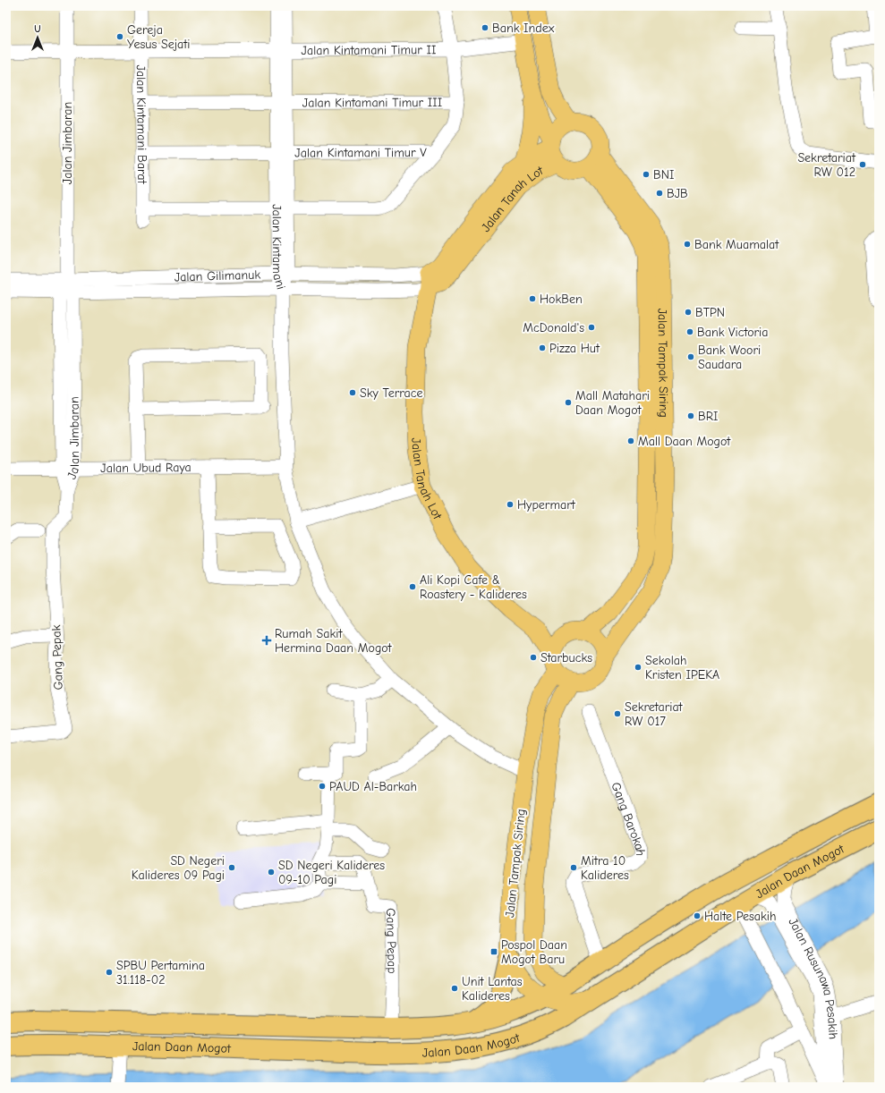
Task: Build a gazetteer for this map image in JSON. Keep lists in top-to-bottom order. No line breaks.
{"streets":{"highway":["Jalan Daan Mogot"],"main road":["Jalan Tanah Lot","Jalan Tampak Siring"],"street":["Jalan Kintamani Timur II","Jalan Kintamani Timur III","Jalan Kintamani Barat","Jalan Jimbaran","Jalan Kintamani Timur V","Jalan Kintamani","Jalan Gilimanuk","Jalan Ubud Raya","Gang Pepak","Gang Barokah","Gang Pepap","Jalan Rusunawa Pesakih"]},"crossings":[["Jalan Kintamani Timur II","Jalan Kintamani Barat"],["Jalan Kintamani Timur II","Jalan Jimbaran"],["Jalan Kintamani Timur II","Jalan Kintamani"],["Jalan Kintamani Timur III","Jalan Kintamani Barat"],["Jalan Kintamani Timur III","Jalan Kintamani"],["Jalan Kintamani Barat","Jalan Kintamani Timur V"],["Jalan Kintamani Barat","Jalan Kintamani"],["Jalan Jimbaran","Jalan Gilimanuk"],["Jalan Jimbaran","Jalan Ubud Raya"],["Jalan Jimbaran","Gang Pepak"],["Jalan Kintamani Timur V","Jalan Kintamani"],["Jalan Tanah Lot","Jalan Gilimanuk"],["Jalan Tanah Lot","Jalan Tampak Siring"],["Jalan Kintamani","Jalan Gilimanuk"],["Jalan Kintamani","Jalan Tampak Siring"],["Jalan Kintamani","Jalan Ubud Raya"],["Jalan Tampak Siring","Jalan Daan Mogot"],["Gang Barokah","Jalan Daan Mogot"],["Jalan Daan Mogot","Gang Pepap"],["Jalan Daan Mogot","Jalan Rusunawa Pesakih"]],"places":{"other":["Bank Index","Gereja Yesus Sejati","Sekretariat RW 012","BNI","BJB","Bank Muamalat","HokBen","BTPN","McDonald's","Bank Victoria","Pizza Hut","Bank Woori Saudara","Sky Terrace","Mall Matahari Daan Mogot","BRI","Mall Daan Mogot","Hypermart","Ali Kopi Cafe & Roastery - Kalideres","Starbucks","Sekolah Kristen IPEKA","Sekretariat RW 017","PAUD Al-Barkah","SD Negeri Kalideres 09 Pagi","Mitra 10 Kalideres","SD Negeri Kalideres 09-10 Pagi","Halte Pesakih","SPBU Pertamina 31.118-02","Unit Lantas Kalideres"],"health":["Rumah Sakit Hermina Daan Mogot"],"transit":["Pospol Daan Mogot Baru"]},"north":"top"}
